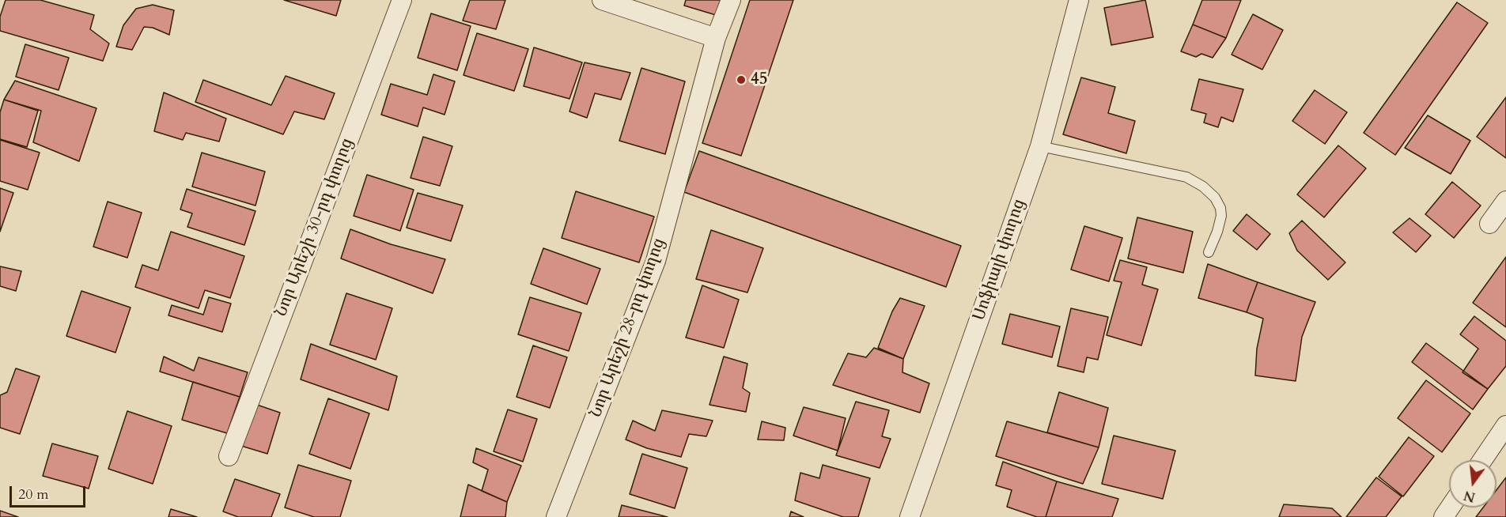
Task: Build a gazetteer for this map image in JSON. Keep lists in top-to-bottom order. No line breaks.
{"streets":{"street":["Նոր Արեշի 30-րդ փողոց","Սոֆիայի փողոց","Նոր Արեշի 28-րդ փողոց"]},"places":["45"],"scale_bar":"20 m","north":"bottom"}
